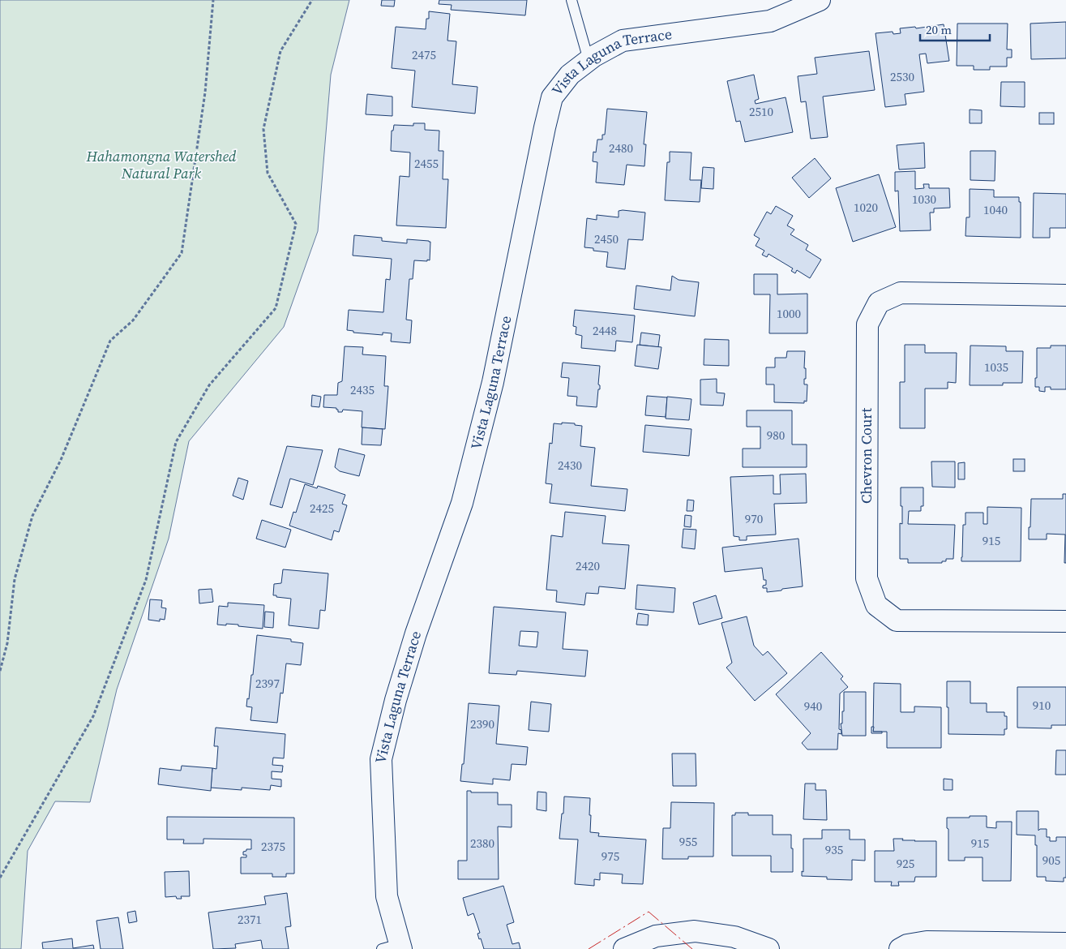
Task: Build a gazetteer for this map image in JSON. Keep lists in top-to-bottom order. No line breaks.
{"streets":{"street":["Vista Laguna Terrace","Chevron Court"]},"parks":["Hahamongna Watershed Natural Park"],"house_numbers":["2475","2530","2510","2480","2455","1030","1020","1040","2450","1000","2448","1035","2435","980","2430","2425","970","915","2420","2397","910","940","2390","955","2380","915","2375","935","975","905","925","2371"],"scale_bar":"20 m"}
